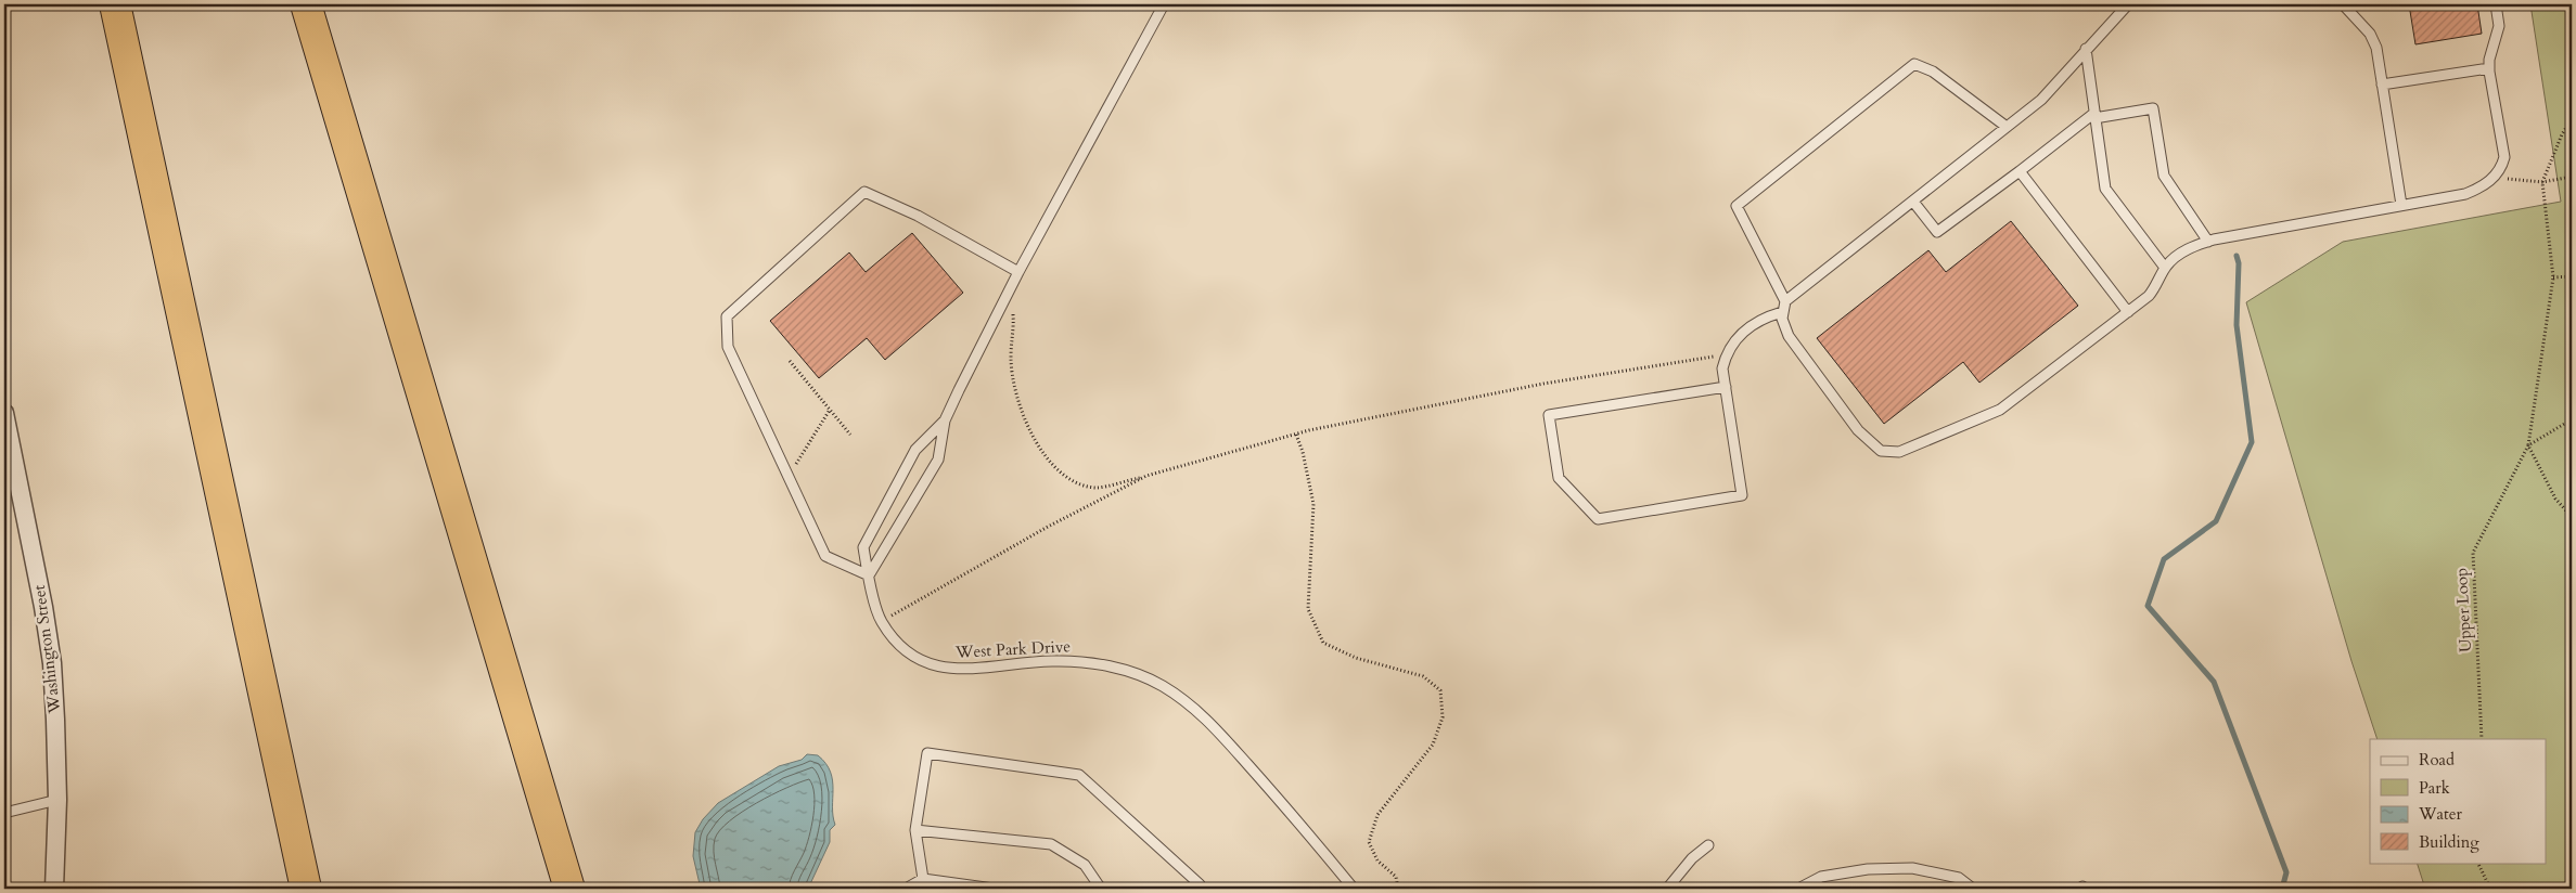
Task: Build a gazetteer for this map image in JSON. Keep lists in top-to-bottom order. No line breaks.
{"streets":{"street":["Washington Street"],"lane":["West Park Drive"],"path":["Upper Loop"]},"legend":["Road","Park","Water","Building"]}
